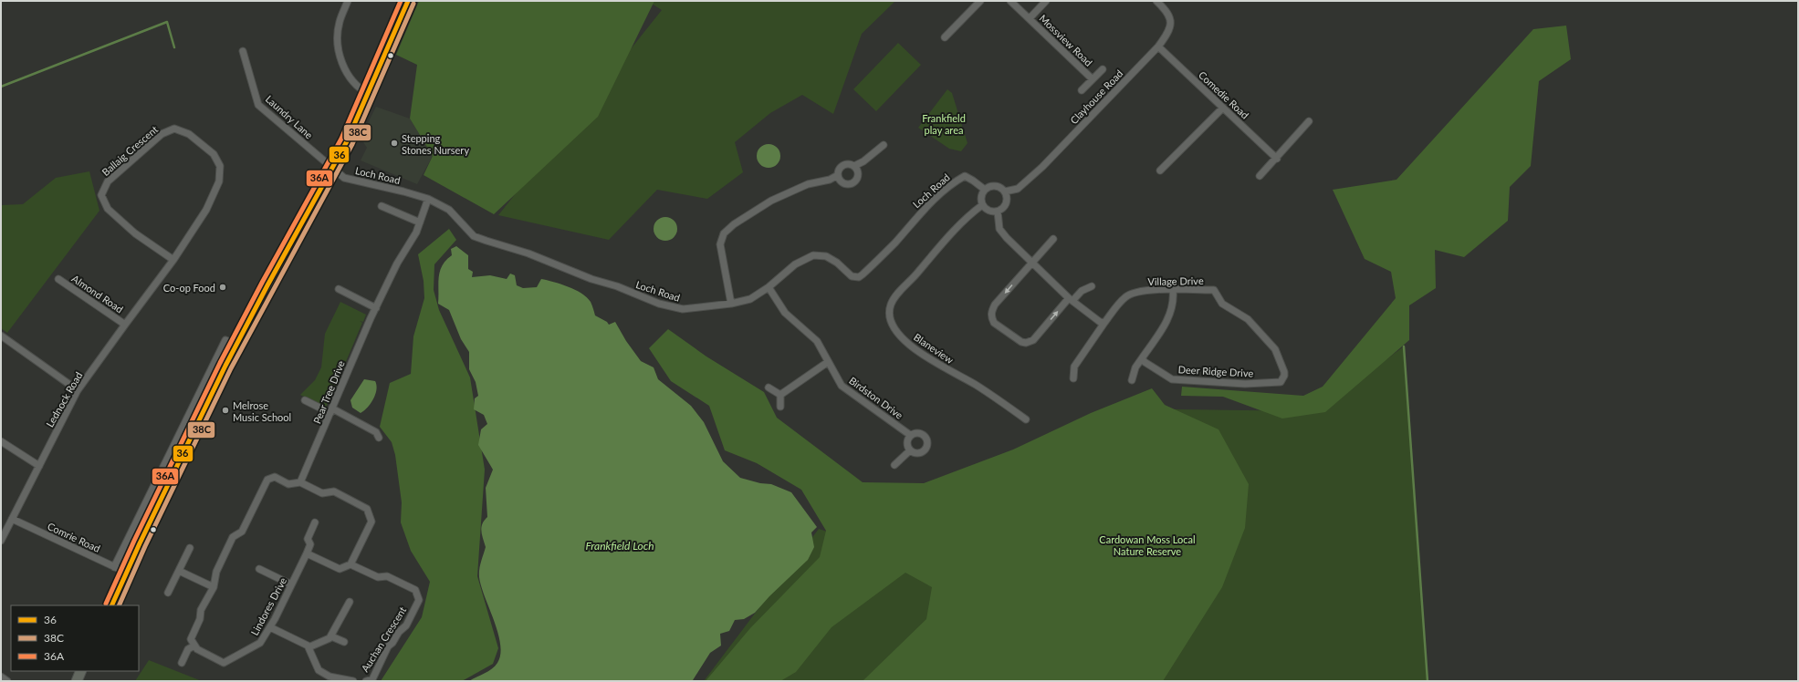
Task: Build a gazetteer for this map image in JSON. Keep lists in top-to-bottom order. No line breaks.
{"streets":{"street":["Mossview Road","Comedie Road","Clayhouse Road","Laundry Lane","Ballaig Crescent","Loch Road","Village Drive","Almond Road","Blaneview","Deer Ridge Drive","Pear Tree Drive","Birdston Drive","Lednock Road","Comrie Road","Lindores Drive","Auchan Crescent"]},"crossings":[["Comedie Road","Clayhouse Road"],["Clayhouse Road","Loch Road"],["Clayhouse Road","Blaneview"],["Laundry Lane","Loch Road"],["Ballaig Crescent","Lednock Road"],["Loch Road","Blaneview"],["Loch Road","Pear Tree Drive"],["Loch Road","Birdston Drive"],["Village Drive","Deer Ridge Drive"],["Almond Road","Lednock Road"],["Lednock Road","Comrie Road"]],"water":["Frankfield Loch"],"parks":["Frankfield play area","Cardowan Moss Local Nature Reserve"],"places":["Stepping Stones Nursery","Co-op Food","Melrose Music School"],"lines":["transit line 36","transit line 36A","transit line 38C"],"legend":["36","38C","36A"]}
